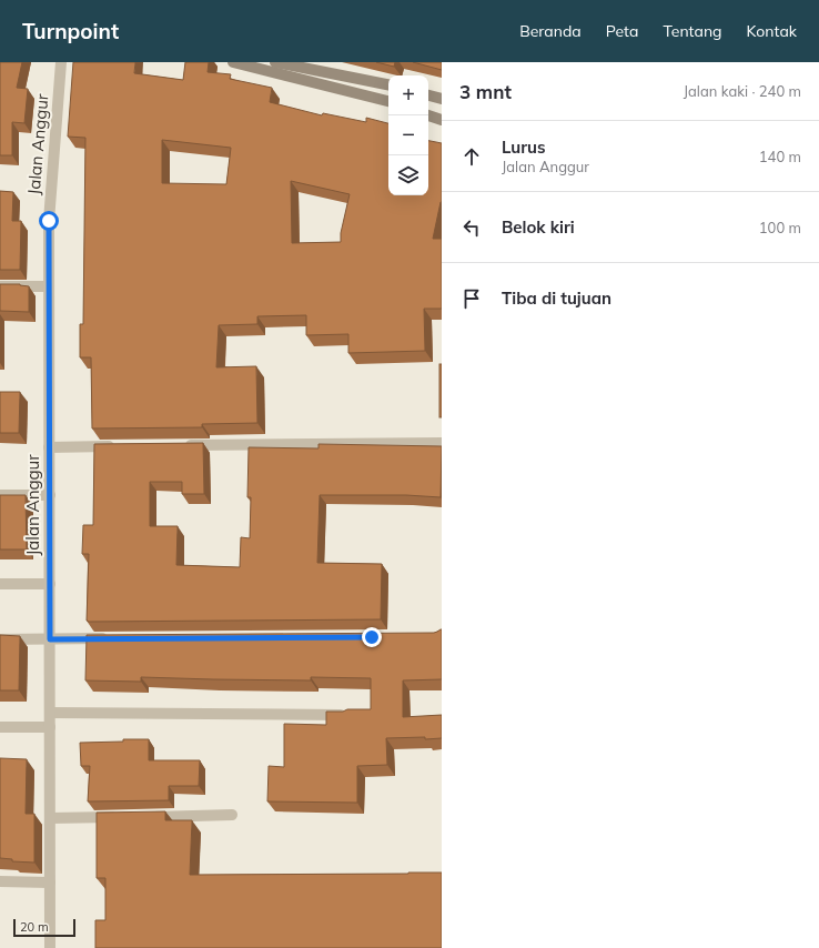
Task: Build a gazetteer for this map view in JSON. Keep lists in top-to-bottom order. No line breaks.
{"streets":{"street":["Jalan Anggur"]},"scale_bar":"20 m","page":{"header":"Turnpoint","nav":["Beranda","Peta","Tentang","Kontak"],"heading":["3 mnt","Jalan kaki · 240 m"],"map_buttons":["+","−"],"list":[["Lurus","Jalan Anggur","140 m"],["Belok kiri","100 m"],"Tiba di tujuan"],"scale":"20 m"}}
